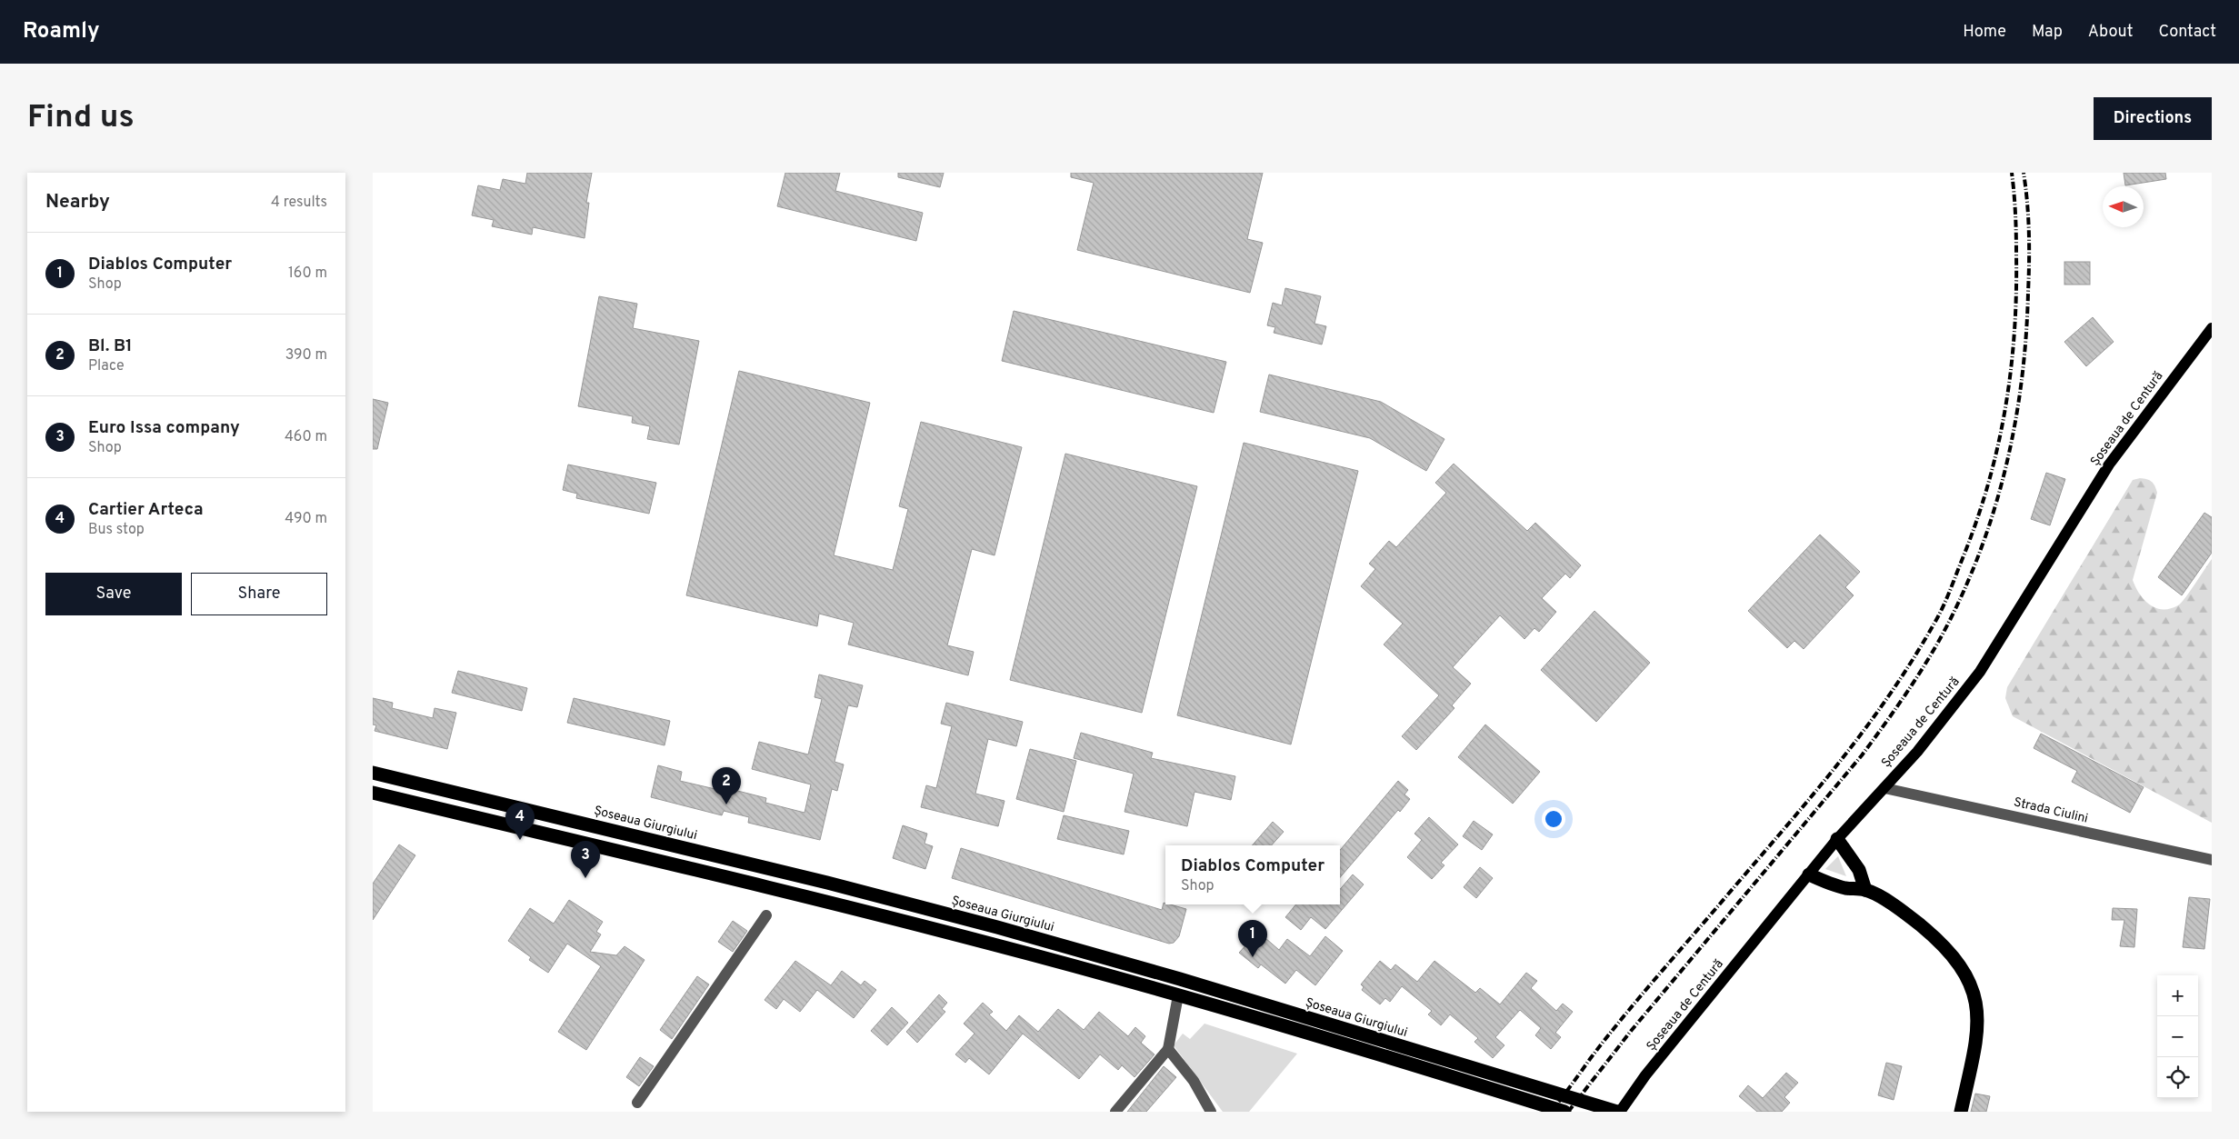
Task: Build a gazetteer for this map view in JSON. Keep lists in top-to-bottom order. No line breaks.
{"streets":{"highway":["Șoseaua Giurgiului"],"main road":["Șoseaua de Centură"],"street":["Strada Ciulini"]},"crossings":[["Șoseaua de Centură","Strada Ciulini"],["Șoseaua de Centură","Șoseaua Giurgiului"]],"north":"left","page":{"header":"Roamly","nav":["Home","Map","About","Contact"],"buttons":["Directions",["Save","Share"]],"title":"Find us","heading":["Nearby","4 results"],"list":[{"mark":"1","name":"Diablos Computer","note":"Shop","value":"160 m"},{"mark":"2","name":"Bl. B1","note":"Place","value":"390 m"},{"mark":"3","name":"Euro Issa company","note":"Shop","value":"460 m"},{"mark":"4","name":"Cartier Arteca","note":"Bus stop","value":"490 m"}],"pins":["2","4","3","1"],"popup":["Diablos Computer","Shop"],"map_buttons":["+","−"]}}
